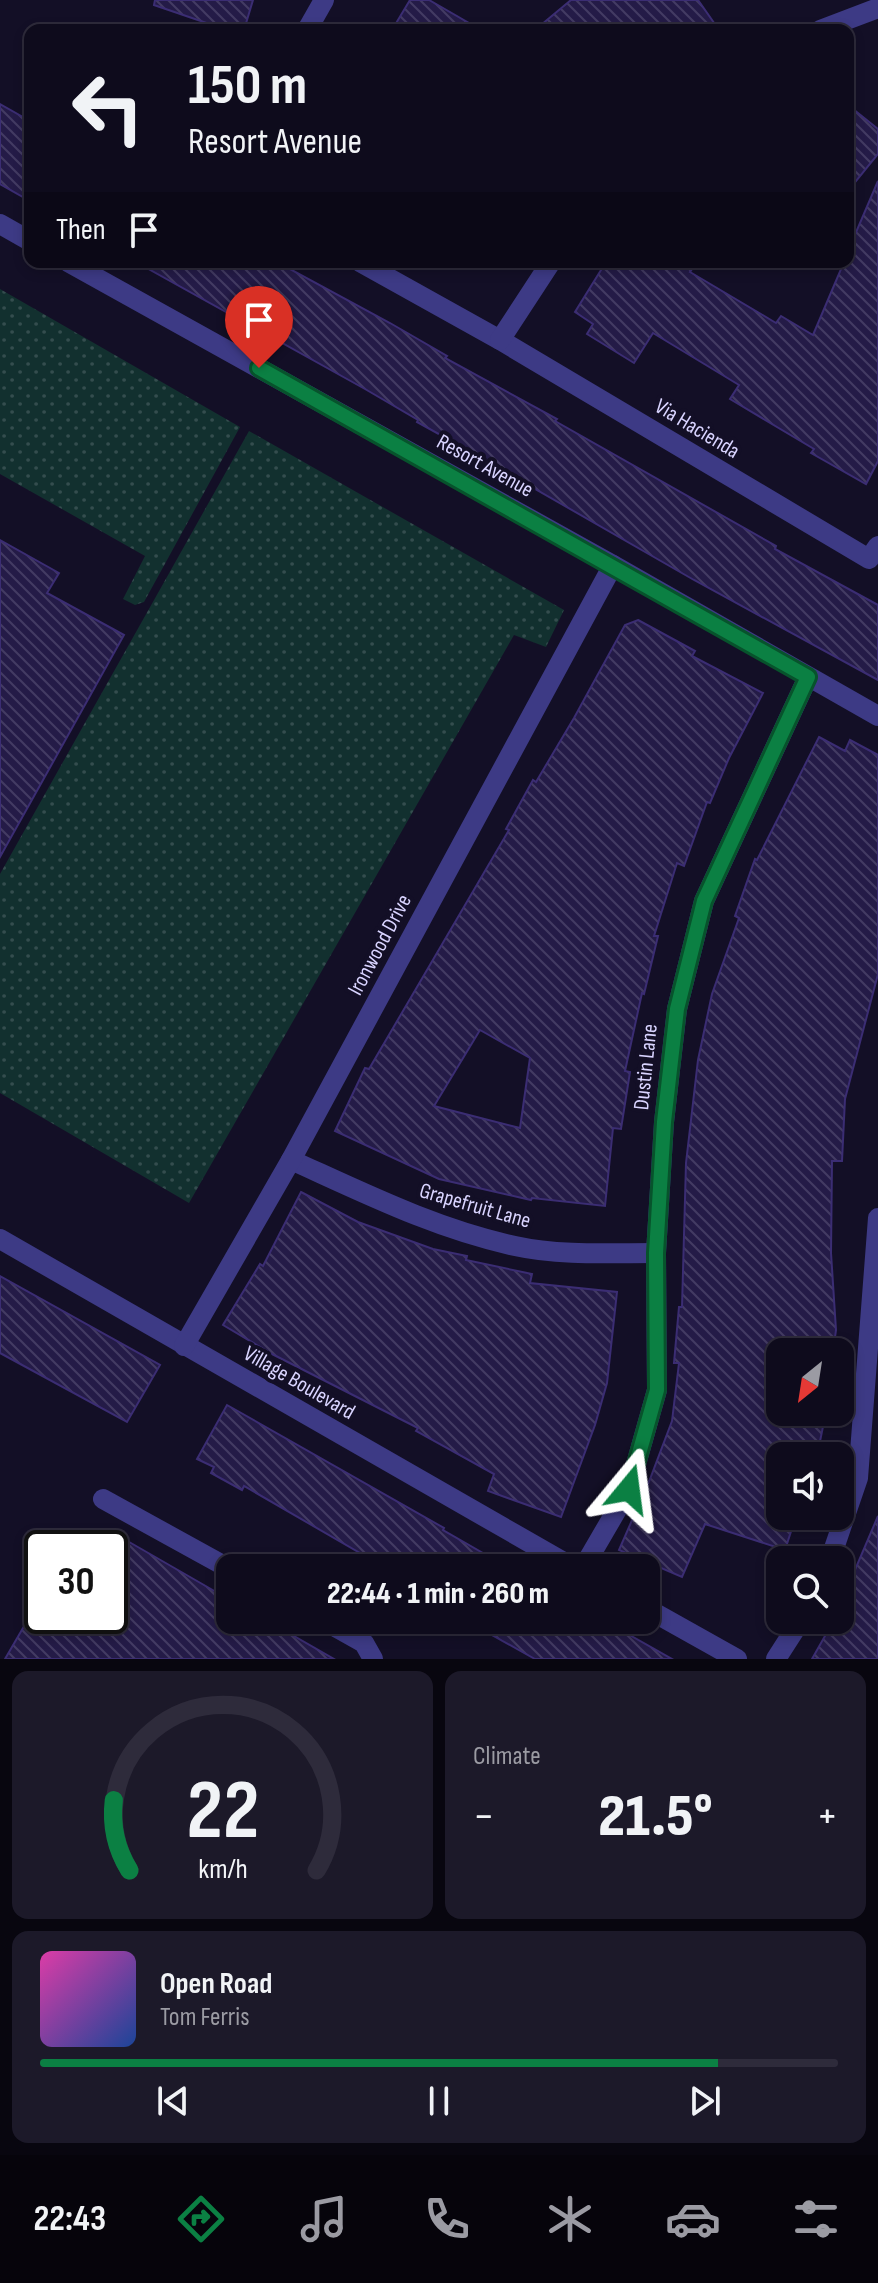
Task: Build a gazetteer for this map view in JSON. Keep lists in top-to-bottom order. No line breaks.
{"streets":{"street":["Via Hacienda","Resort Avenue","Ironwood Drive","Dustin Lane","Grapefruit Lane","Village Boulevard"]},"crossings":[["Resort Avenue","Ironwood Drive"],["Resort Avenue","Dustin Lane"],["Ironwood Drive","Grapefruit Lane"],["Ironwood Drive","Village Boulevard"],["Dustin Lane","Grapefruit Lane"]],"north":"bottom left","page":{"turn":["150 m","Resort Avenue"],"then":"Then","limit":"30","trip":"22:44 · 1 min · 260 m","tile":"Climate","heat":["−","21.5°","+"],"song":["Open Road","Tom Ferris"],"tabs":"22:43","gauge":["22","km/h"]}}
